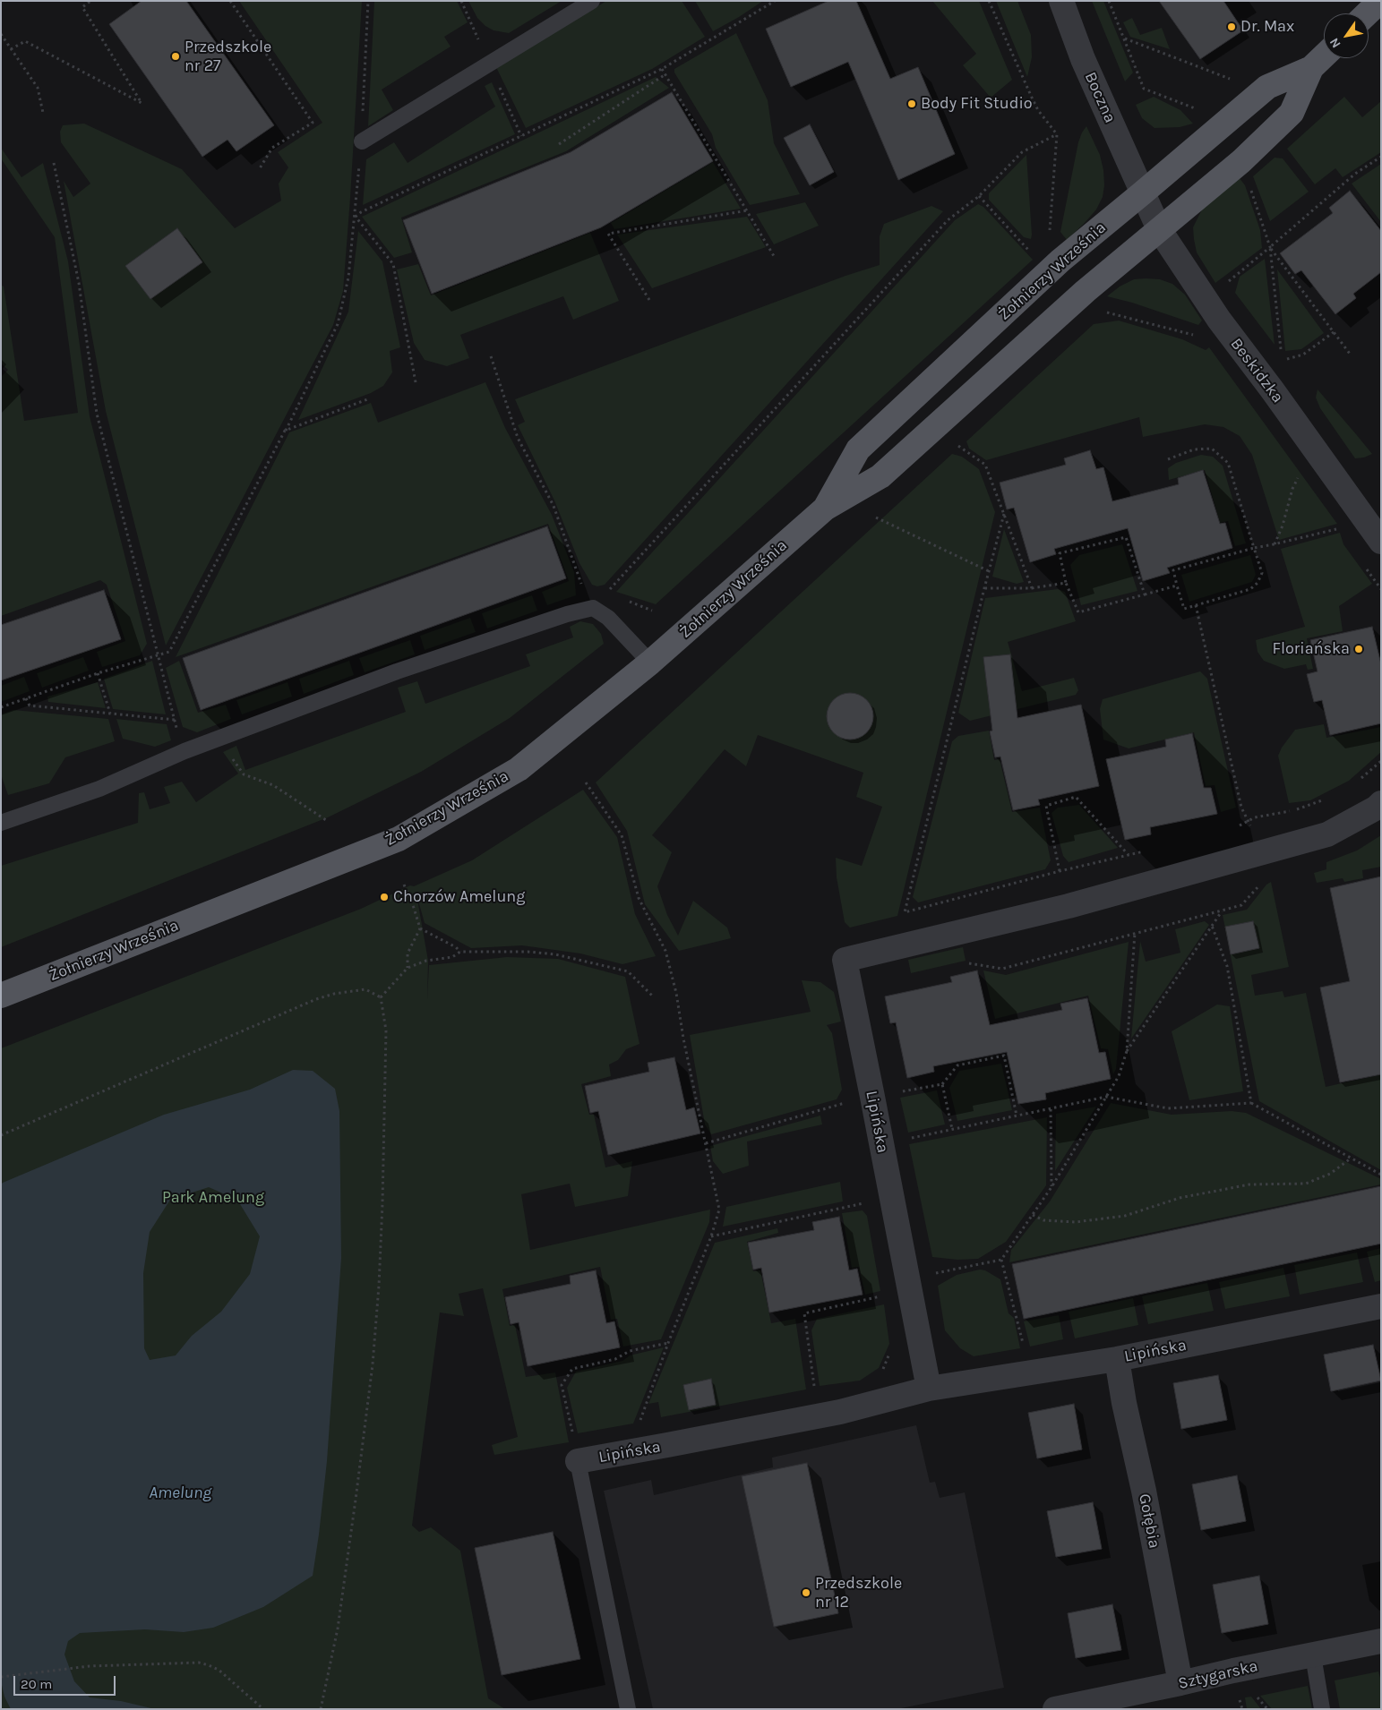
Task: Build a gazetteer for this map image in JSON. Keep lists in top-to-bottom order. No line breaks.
{"streets":{"main road":["Żołnierzy Września"],"street":["Boczna","Beskidzka","Lipińska","Gołębia","Sztygarska"]},"crossings":[["Boczna","Żołnierzy Września"],["Boczna","Beskidzka"],["Żołnierzy Września","Beskidzka"],["Lipińska","Gołębia"],["Gołębia","Sztygarska"]],"water":["Amelung"],"parks":["Park Amelung"],"places":["Dr. Max","Przedszkole nr 27","Body Fit Studio","Floriańska","Chorzów Amelung","Przedszkole nr 12"],"scale_bar":"20 m","north":"bottom left"}
